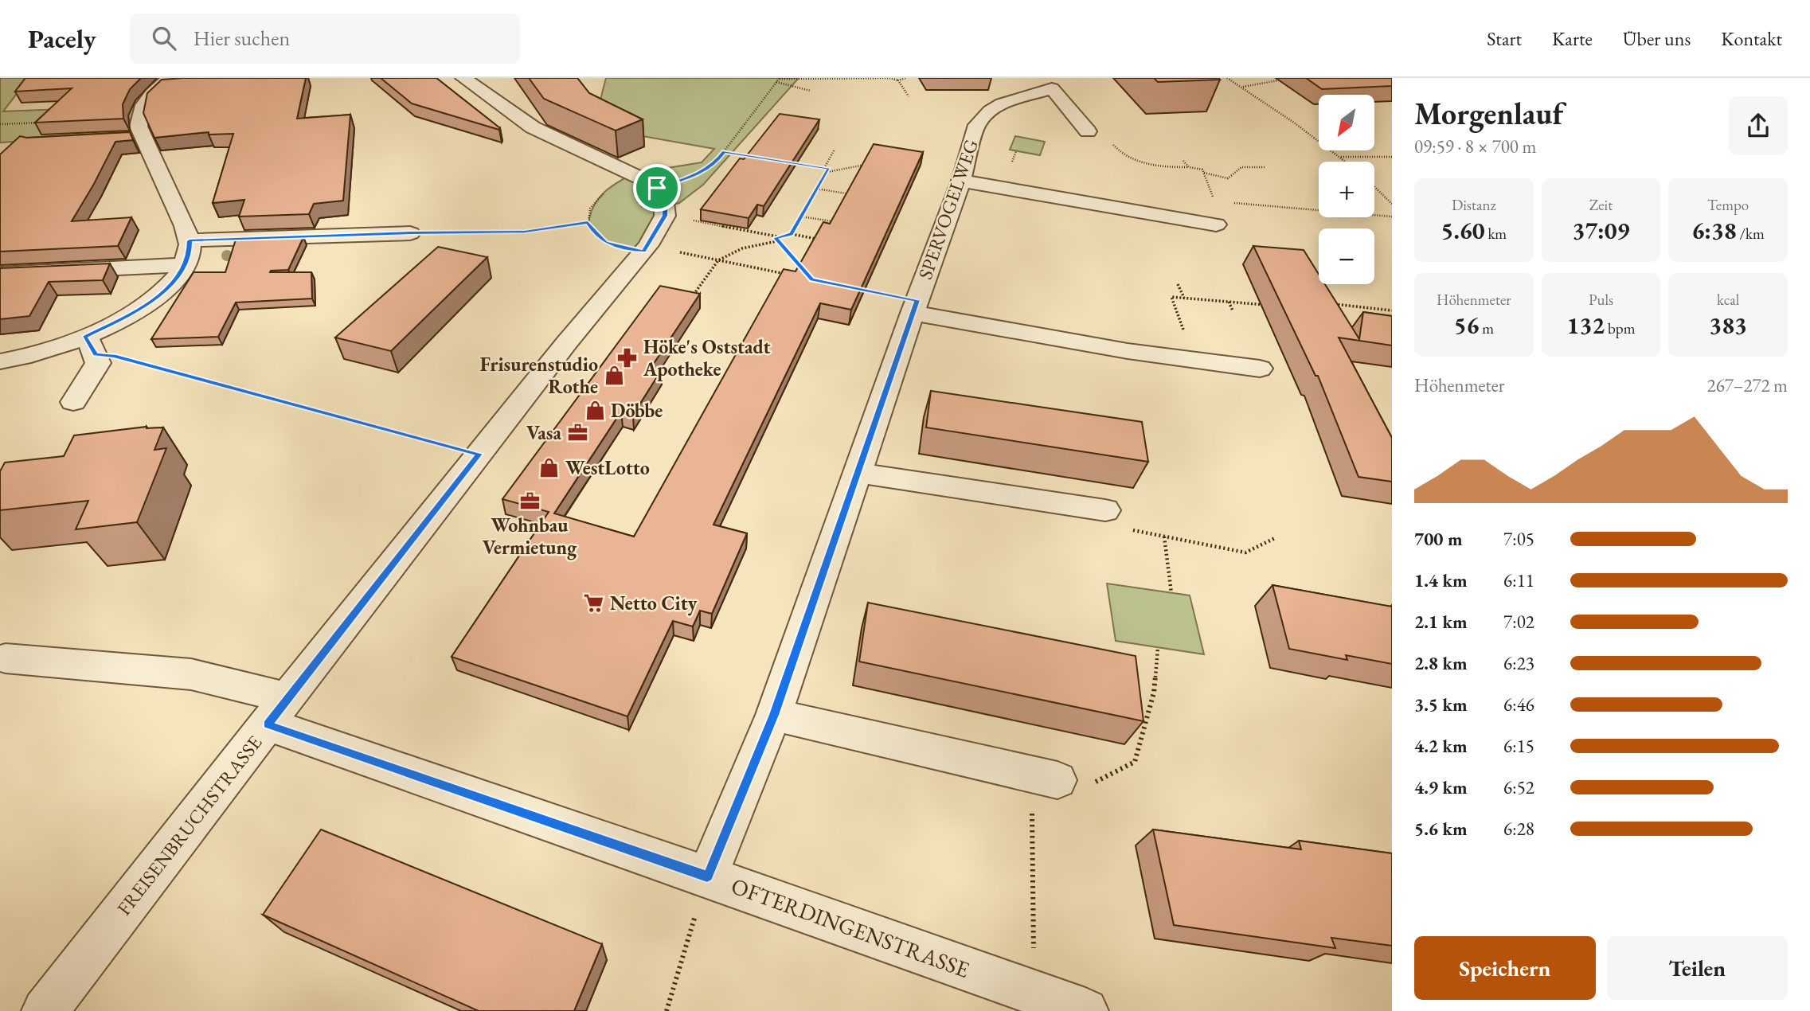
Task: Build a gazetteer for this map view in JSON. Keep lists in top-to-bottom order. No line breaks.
{"streets":{"street":["SPERVOGELWEG","FREISENBRUCHSTRASSE","OFTERDINGENSTRASSE"]},"crossings":[["SPERVOGELWEG","OFTERDINGENSTRASSE"],["FREISENBRUCHSTRASSE","OFTERDINGENSTRASSE"]],"places":{"pharmacy":["Höke's Oststadt Apotheke"],"shop":["Frisurenstudio Rothe","Döbbe","WestLotto"],"office":["Vasa","Wohnbau Vermietung"],"supermarket":["Netto City"]},"north":"bottom left","page":{"header":"Pacely","search":"Hier suchen","nav":["Start","Karte","Über uns","Kontakt"],"heading":["Morgenlauf","09:59 · 8 × 700 m"],"map_buttons":["+","−"],"stats":[["Distanz","5.60 km"],["Zeit","37:09"],["Tempo","6:38 /km"],["Höhenmeter","56 m"],["Puls","132 bpm"],["kcal","383"]],"chart":["Höhenmeter","267–272 m"],"list":[{"name":"700 m","note":"7:05"},{"name":"1.4 km","note":"6:11"},{"name":"2.1 km","note":"7:02"},{"name":"2.8 km","note":"6:23"},{"name":"3.5 km","note":"6:46"},{"name":"4.2 km","note":"6:15"},{"name":"4.9 km","note":"6:52"},{"name":"5.6 km","note":"6:28"}],"buttons":["Speichern","Teilen"]}}
